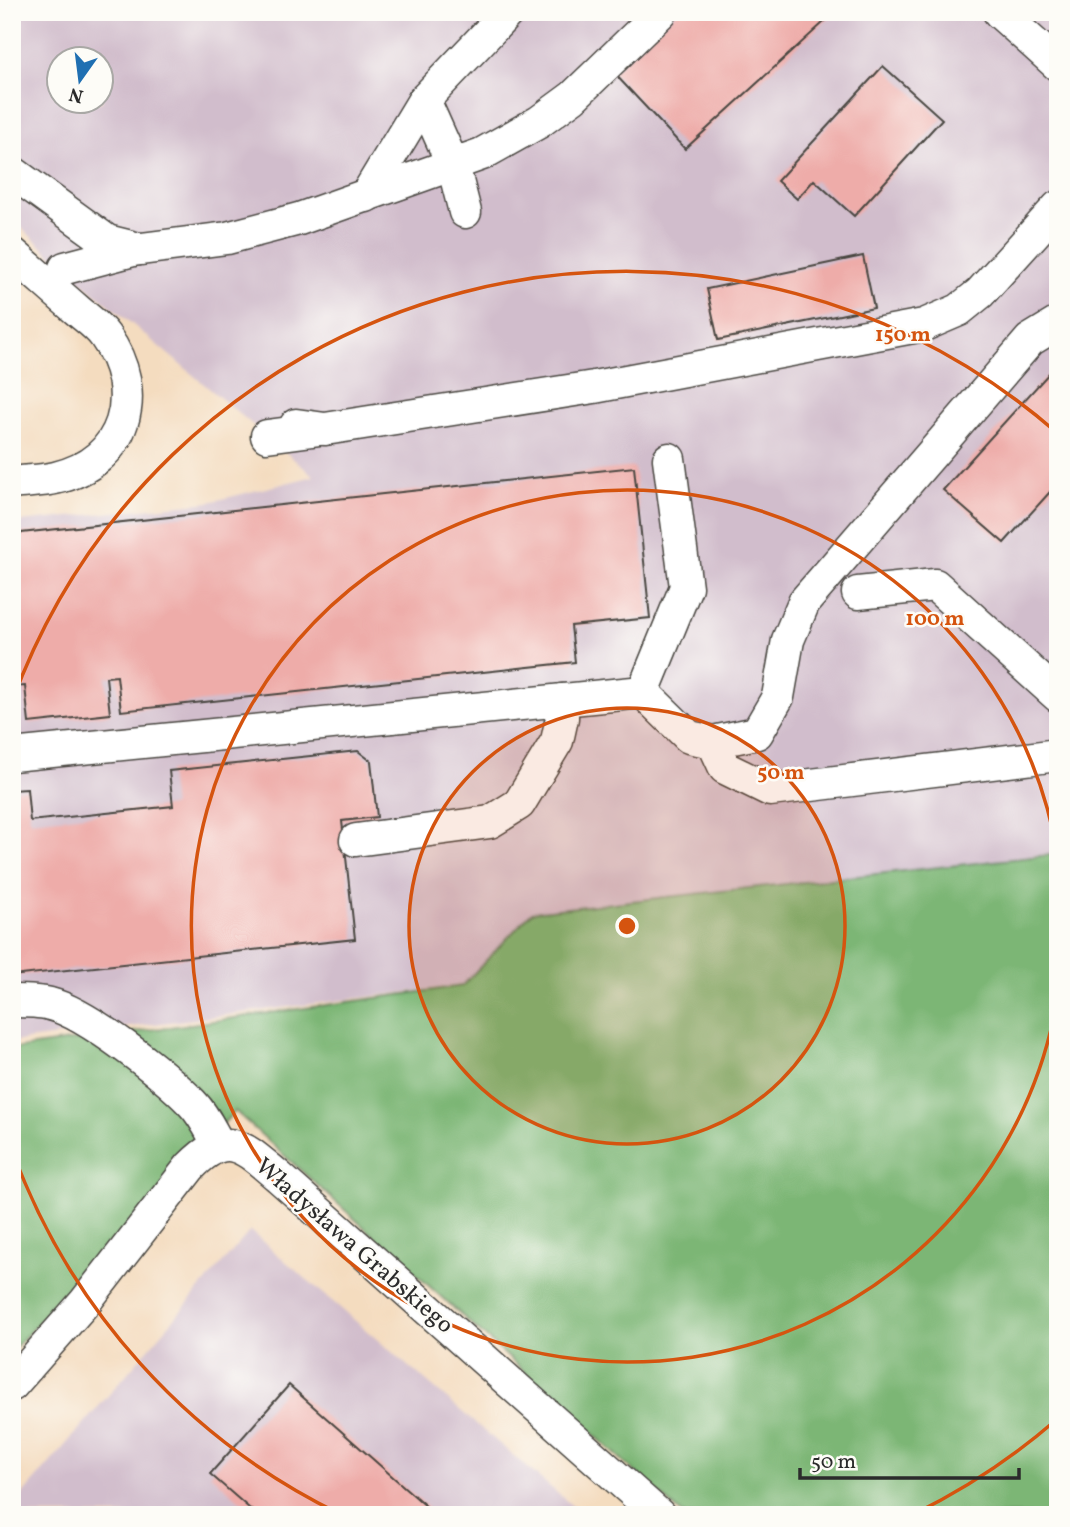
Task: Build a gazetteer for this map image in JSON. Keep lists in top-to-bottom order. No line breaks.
{"streets":{"street":["Władysława Grabskiego"]},"scale_bar":"50 m","north":"bottom","rings":["150 m","100 m","50 m"]}
